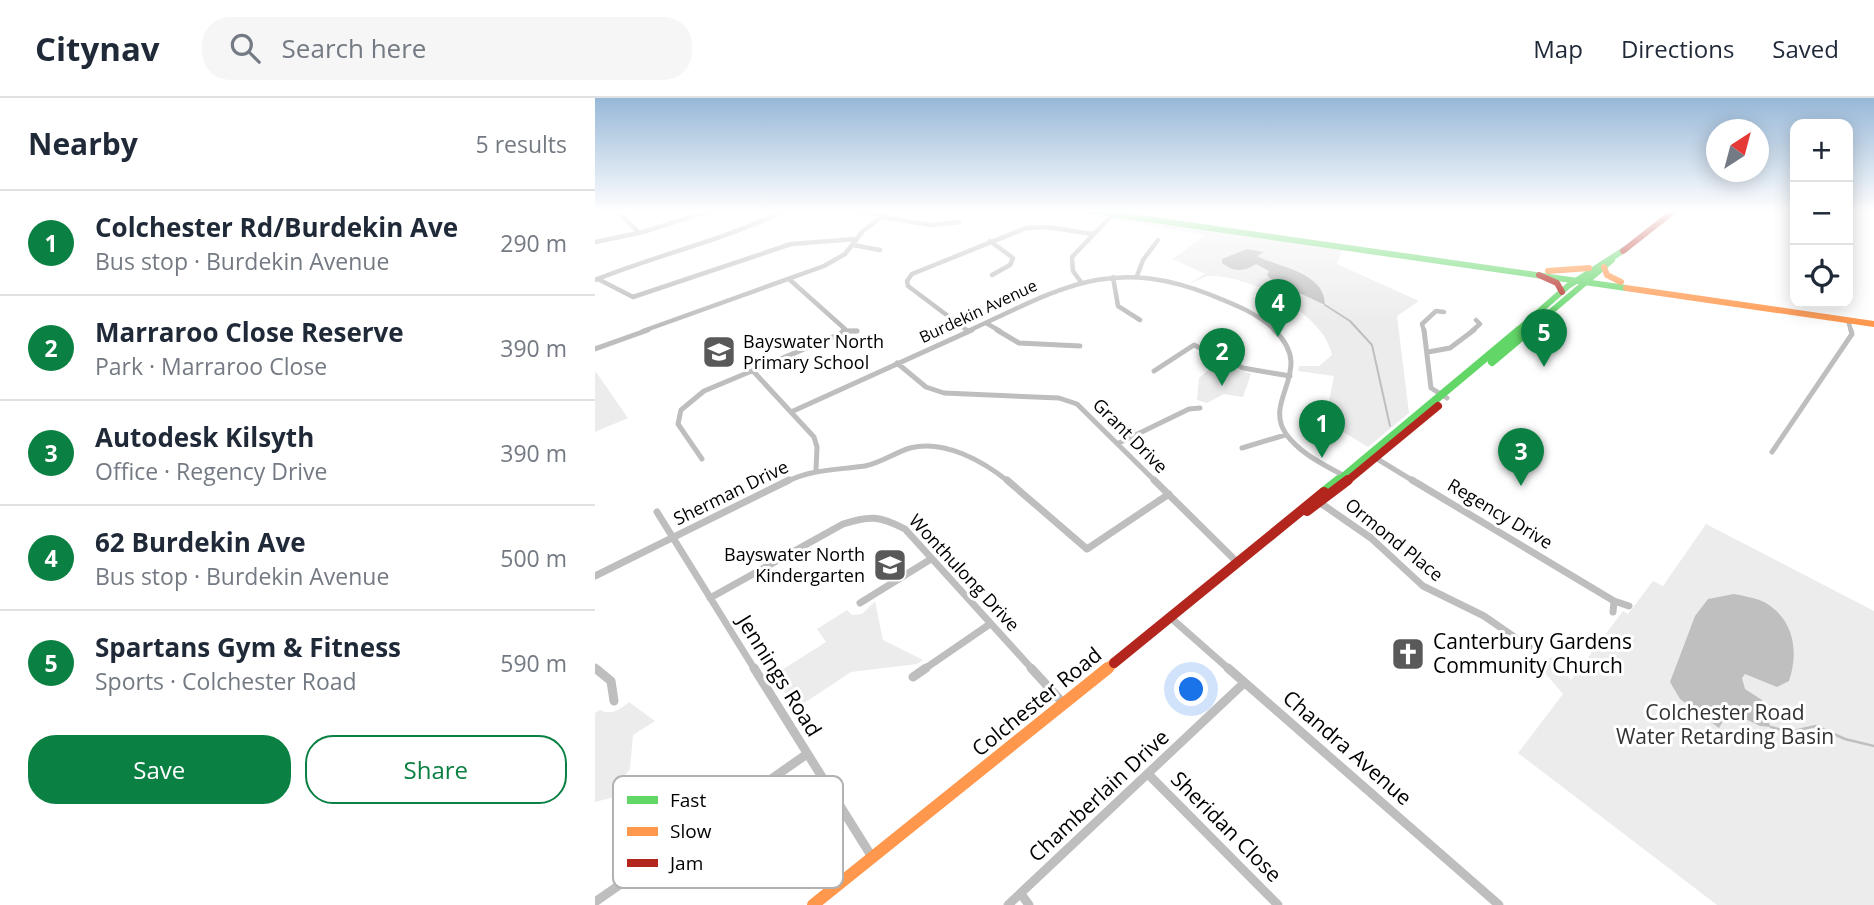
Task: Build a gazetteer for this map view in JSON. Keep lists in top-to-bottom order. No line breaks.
{"streets":{"main road":["Colchester Road"],"street":["Burdekin Avenue","Grant Drive","Sherman Drive","Regency Drive","Ormond Place","Wonthulong Drive","Jennings Road","Chandra Avenue","Chamberlain Drive","Sheridan Close"]},"crossings":[["Burdekin Avenue","Grant Drive"],["Grant Drive","Sherman Drive"],["Grant Drive","Colchester Road"],["Sherman Drive","Jennings Road"],["Regency Drive","Colchester Road"],["Ormond Place","Colchester Road"],["Wonthulong Drive","Jennings Road"],["Wonthulong Drive","Colchester Road"],["Jennings Road","Colchester Road"],["Colchester Road","Chandra Avenue"],["Chandra Avenue","Chamberlain Drive"],["Chamberlain Drive","Sheridan Close"]],"parks":["Colchester Road Water Retarding Basin"],"places":{"school or university":["Bayswater North Primary School","Bayswater North Kindergarten"],"church":["Canterbury Gardens Community Church"]},"legend":["Fast","Slow","Jam"],"north":"top right","page":{"header":"Citynav","search":"Search here","nav":["Map","Directions","Saved"],"heading":["Nearby","5 results"],"map_buttons":["+","−"],"list":[{"mark":"1","name":"Colchester Rd/Burdekin Ave","note":"Bus stop · Burdekin Avenue","value":"290 m"},{"mark":"2","name":"Marraroo Close Reserve","note":"Park · Marraroo Close","value":"390 m"},{"mark":"3","name":"Autodesk Kilsyth","note":"Office · Regency Drive","value":"390 m"},{"mark":"4","name":"62 Burdekin Ave","note":"Bus stop · Burdekin Avenue","value":"500 m"},{"mark":"5","name":"Spartans Gym & Fitness","note":"Sports · Colchester Road","value":"590 m"}],"pins":["4","5","2","1","3"],"buttons":["Save","Share"]}}
